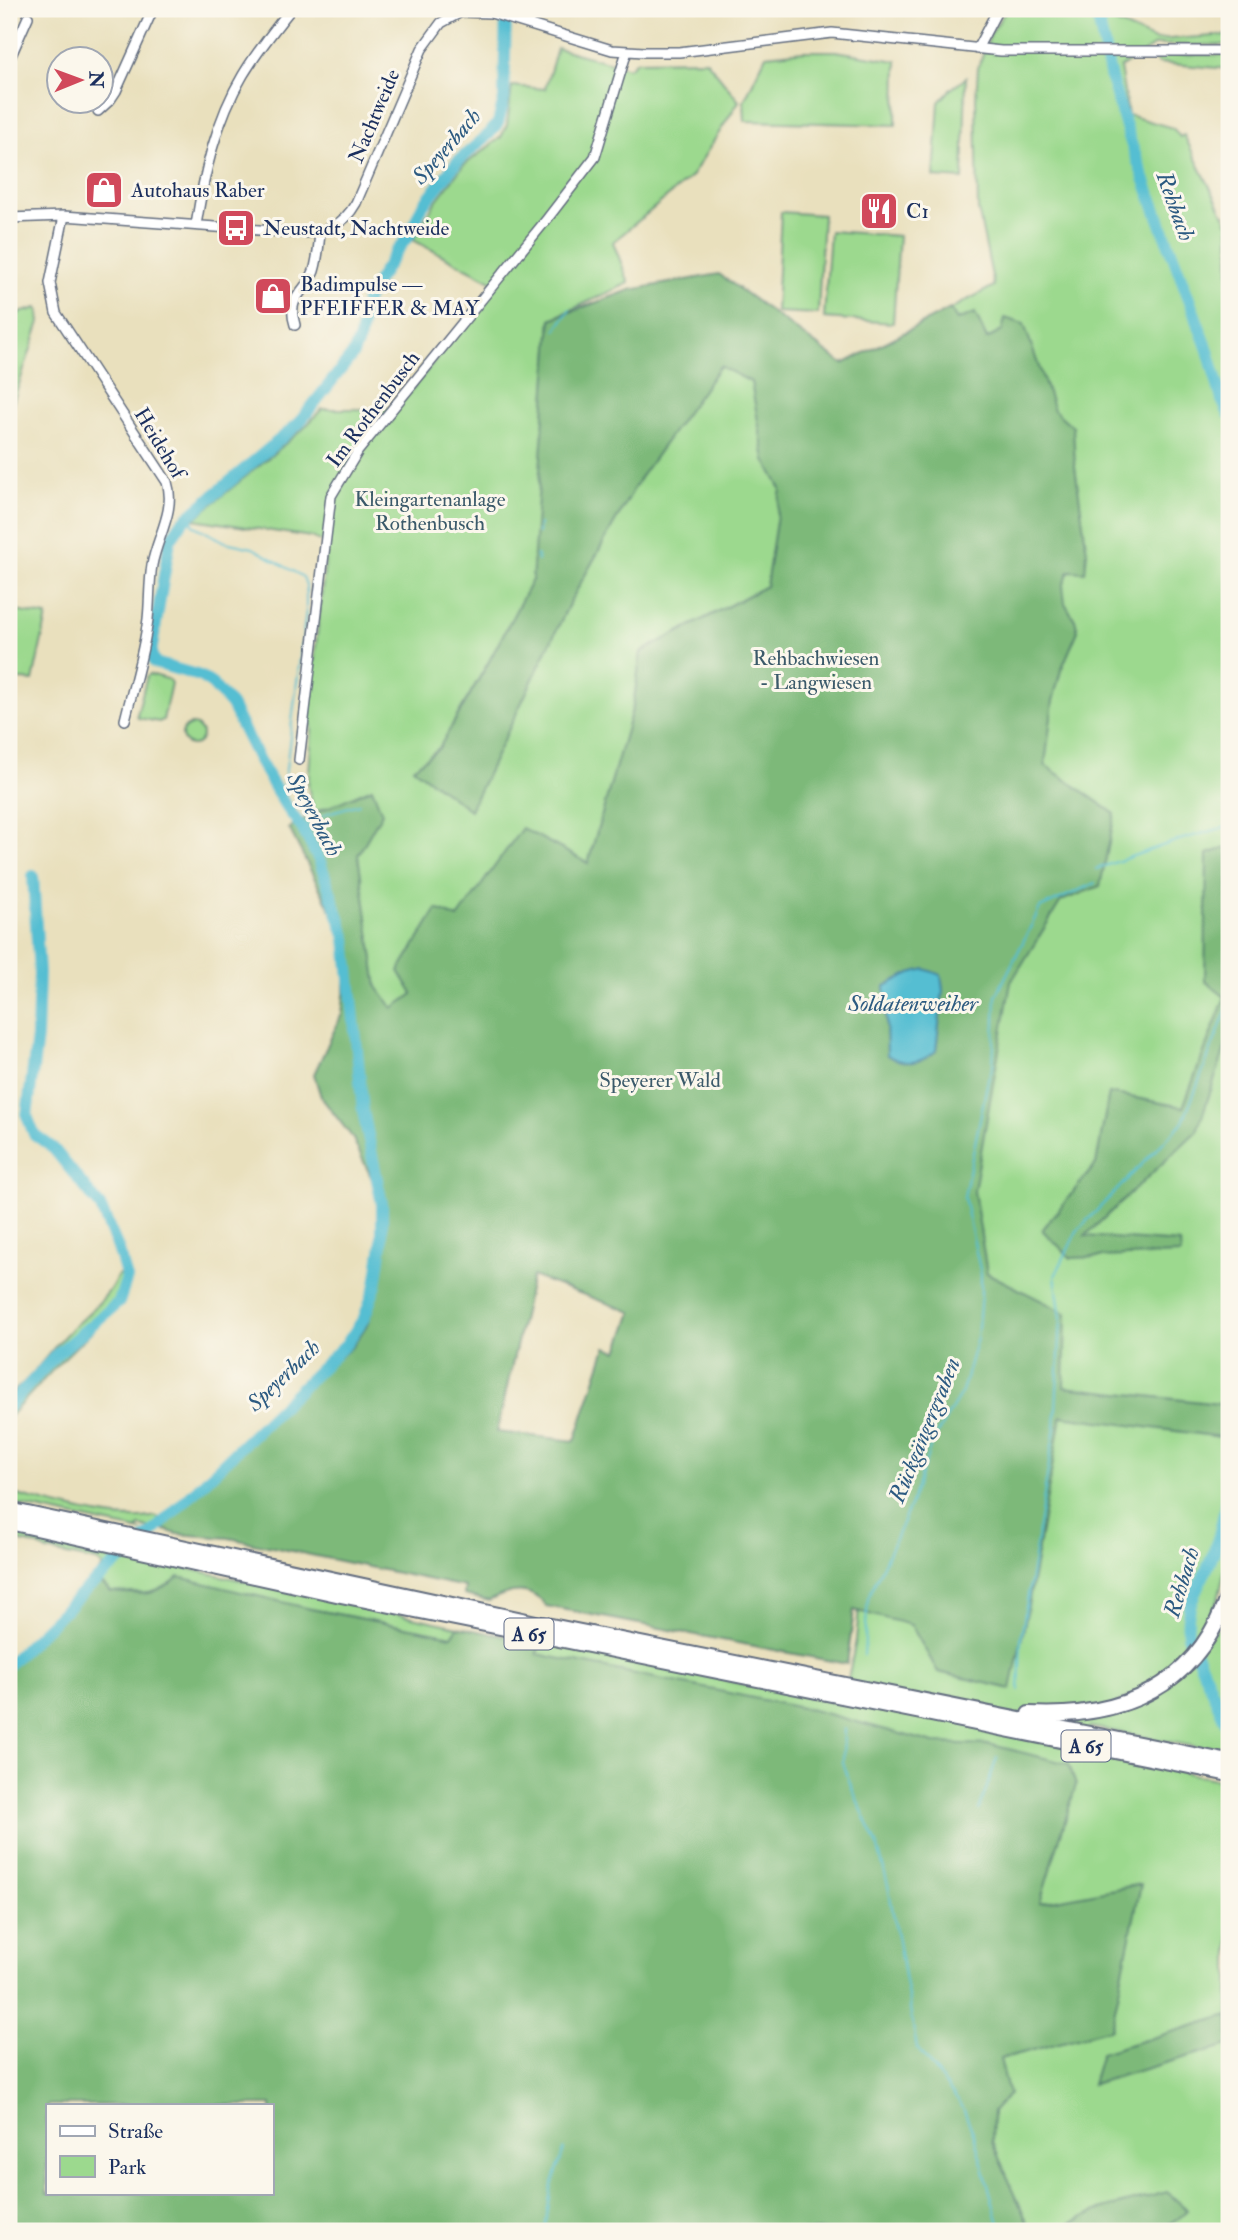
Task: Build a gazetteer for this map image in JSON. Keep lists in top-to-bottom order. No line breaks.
{"streets":{"highway":["A 65"],"street":["Nachtweide","Im Rothenbusch","Heidehof"]},"water":["Speyerbach","Rehbach","Soldatenweiher","Rückgängergraben"],"parks":["Kleingartenanlage Rothenbusch","Rehbachwiesen - Langwiesen","Speyerer Wald"],"places":{"shop":["Autohaus Raber","Badimpulse — PFEIFFER & MAY"],"restaurant":["C1"],"bus stop":["Neustadt, Nachtweide"]},"legend":["Straße","Park"],"north":"right"}
